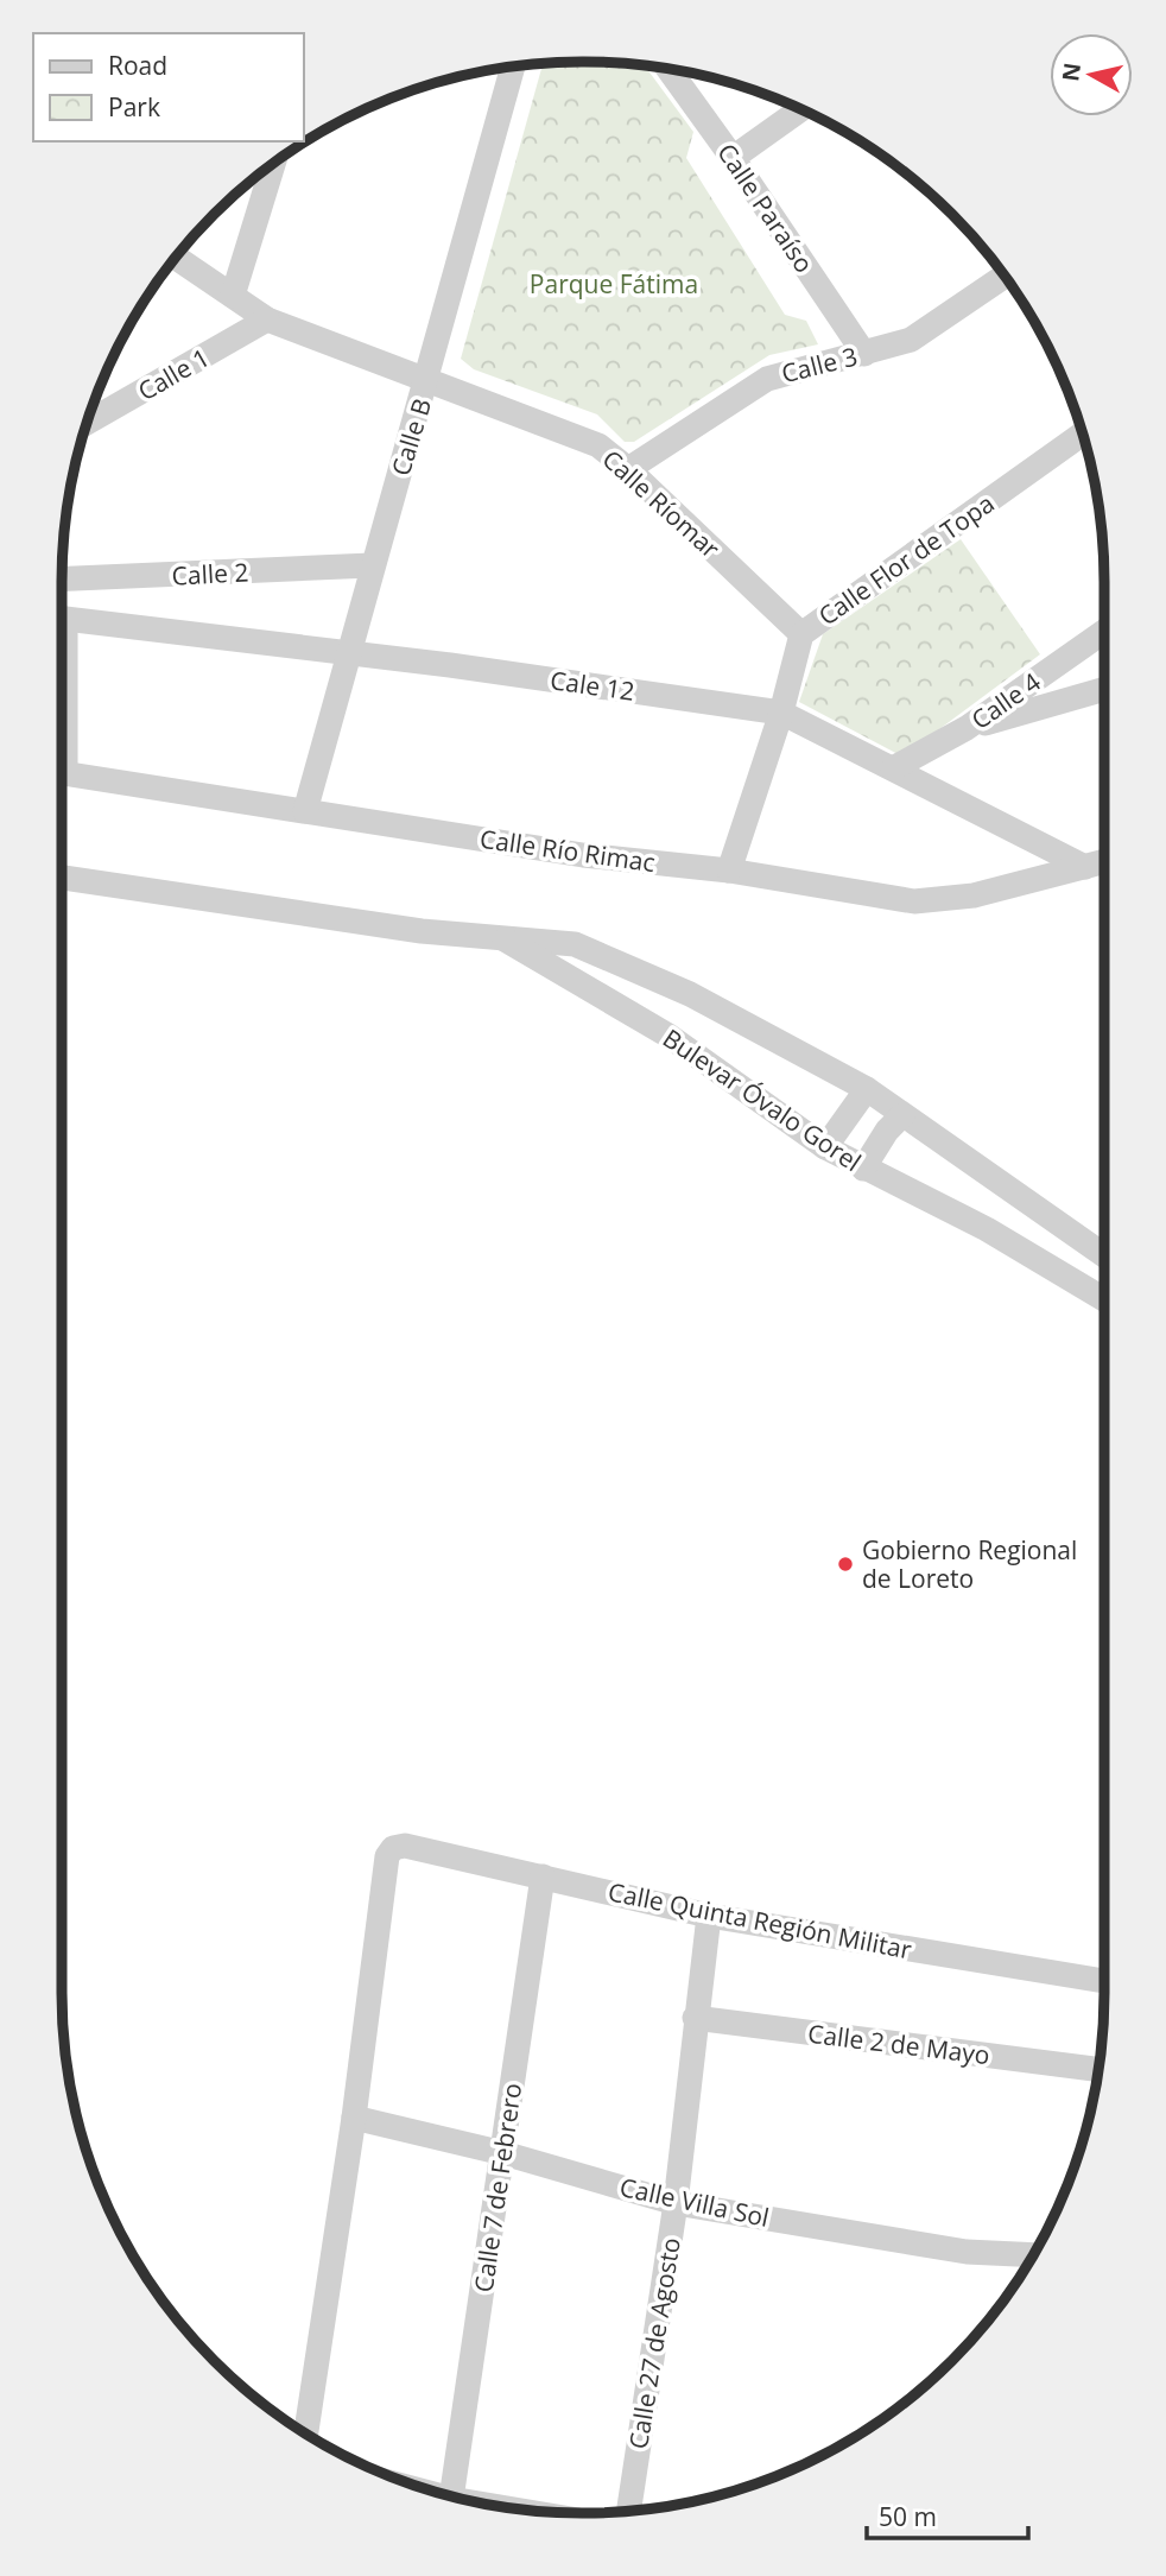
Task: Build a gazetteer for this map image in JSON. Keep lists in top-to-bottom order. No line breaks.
{"streets":{"street":["Calle Paraíso","Calle 3","Calle 1","Calle B","Calle Ríomar","Calle Flor de Topa","Calle 2","Cale 12","Calle 4","Calle Río Rimac","Bulevar Óvalo Gorel","Calle Quinta Región Militar","Calle 2 de Mayo","Calle 7 de Febrero","Calle Villa Sol","Calle 27 de Agosto"]},"crossings":[["Calle Paraíso","Calle 3"],["Calle 3","Calle Ríomar"],["Calle 1","Calle Ríomar"],["Calle B","Calle Ríomar"],["Calle B","Calle 2"],["Calle B","Cale 12"],["Calle B","Calle Río Rimac"],["Calle Ríomar","Calle Flor de Topa"],["Calle Flor de Topa","Cale 12"],["Calle Flor de Topa","Calle Río Rimac"],["Cale 12","Calle 4"],["Cale 12","Calle Río Rimac"],["Calle Quinta Región Militar","Calle 7 de Febrero"],["Calle Quinta Región Militar","Calle Villa Sol"],["Calle Quinta Región Militar","Calle 27 de Agosto"],["Calle 2 de Mayo","Calle 27 de Agosto"],["Calle 7 de Febrero","Calle Villa Sol"],["Calle Villa Sol","Calle 27 de Agosto"]],"parks":["Parque Fátima"],"places":["Gobierno Regional de Loreto"],"legend":["Road","Park"],"scale_bar":"50 m","north":"left"}
